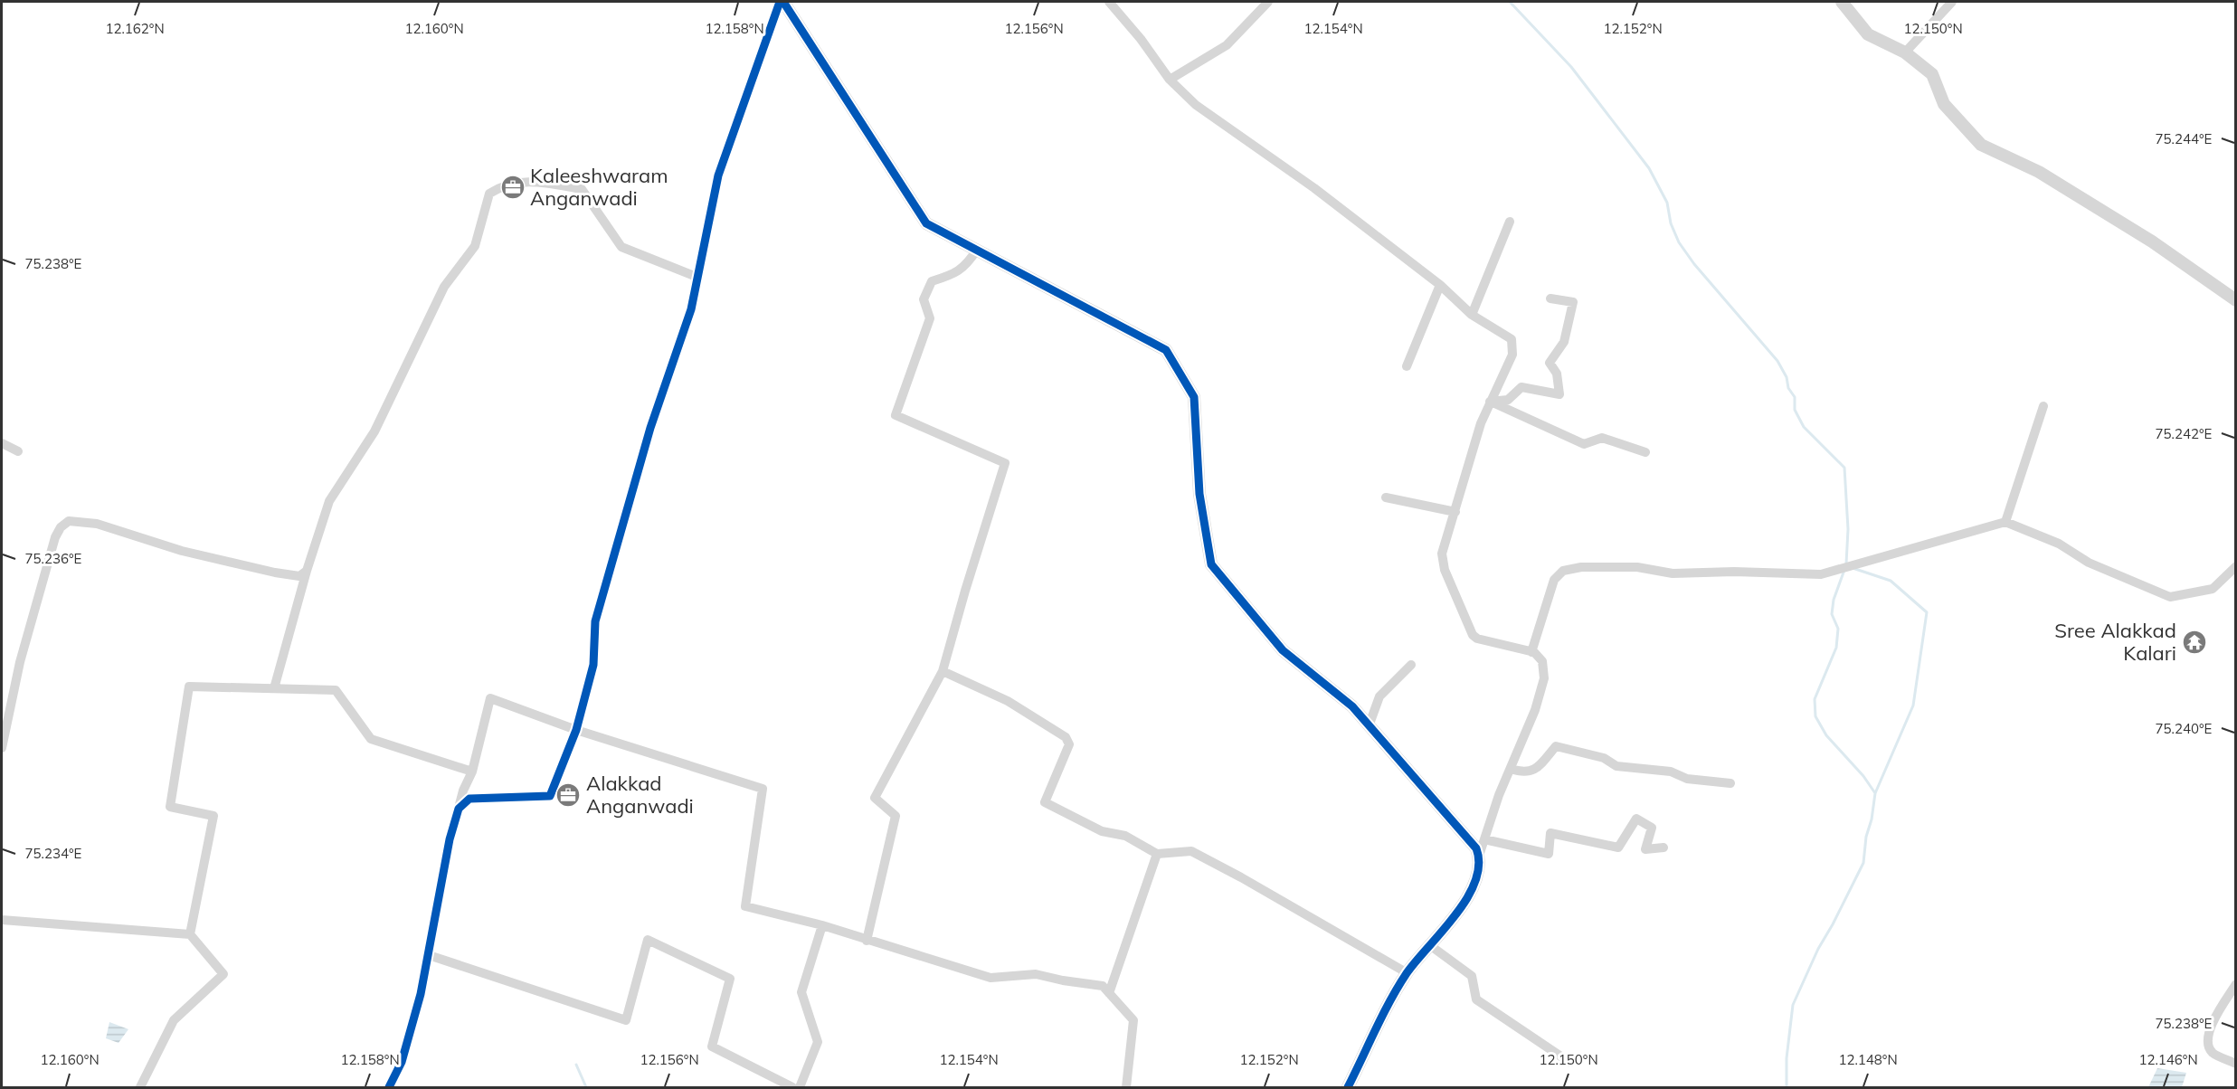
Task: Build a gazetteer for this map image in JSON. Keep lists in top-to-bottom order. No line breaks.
{"places":{"office":["Kaleeshwaram Anganwadi","Alakkad Anganwadi"],"temple":["Sree Alakkad Kalari"]},"coordinates":["12.162°N","12.160°N","12.158°N","12.156°N","12.154°N","12.152°N","12.150°N","75.244°E","75.238°E","75.242°E","75.236°E","75.240°E","75.234°E","12.148°N","12.146°N"]}
